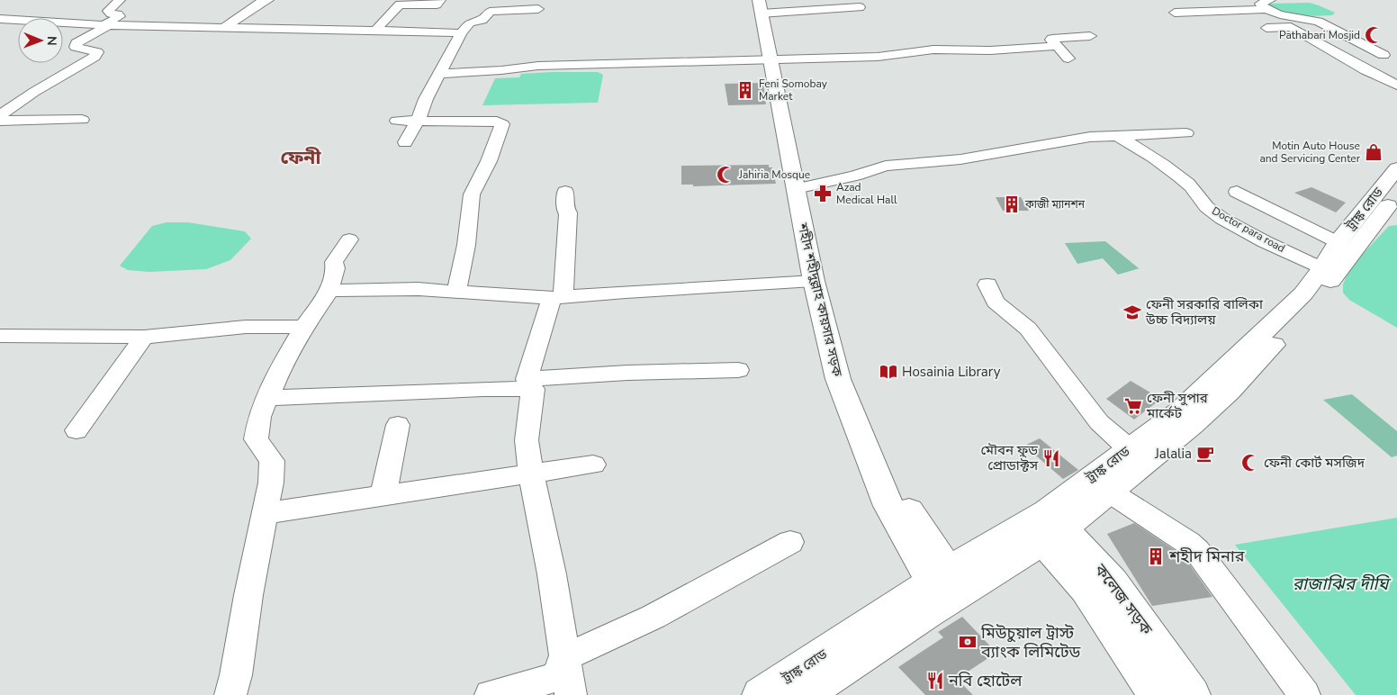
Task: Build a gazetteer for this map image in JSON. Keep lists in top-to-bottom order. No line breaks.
{"streets":{"main road":["ট্রাঙ্ক রোড","শহীদ শহীদুল্লাহ কায়সার সড়ক","কলেজ সড়ক"],"street":["Doctor para road"]},"crossings":[["ট্রাঙ্ক রোড","Doctor para road"],["ট্রাঙ্ক রোড","শহীদ শহীদুল্লাহ কায়সার সড়ক"],["ট্রাঙ্ক রোড","কলেজ সড়ক"]],"districts":["ফেনী"],"water":["রাজাঝির দীঘি"],"places":{"mosque":["Pathabari Mosjid","Jahiria Mosque","ফেনী কোর্ট মসজিদ"],"building":["Feni Somobay Market","কাজী ম্যানশন","শহীদ মিনার"],"shop":["Motin Auto House and Servicing Center"],"pharmacy":["Azad Medical Hall"],"school or university":["ফেনী সরকারি বালিকা উচ্চ বিদ্যালয়"],"library":["Hosainia Library"],"supermarket":["ফেনী সুপার মার্কেট"],"cafe":["Jalalia"],"restaurant":["মৌবন ফুড প্রোডাক্টস","নবি হোটেল"],"bank":["মিউচুয়াল ট্রাস্ট ব্যাংক লিমিটেড"]},"north":"right"}
